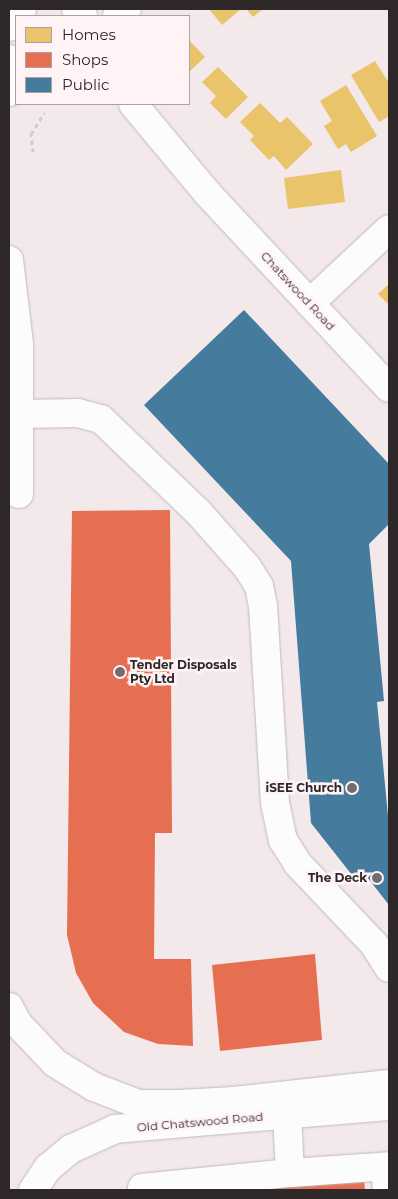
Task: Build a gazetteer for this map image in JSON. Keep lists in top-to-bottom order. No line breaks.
{"streets":{"main road":["Chatswood Road","Old Chatswood Road"]},"places":["Tender Disposals Pty Ltd","iSEE Church","The Deck"],"legend":["Homes","Shops","Public"]}
